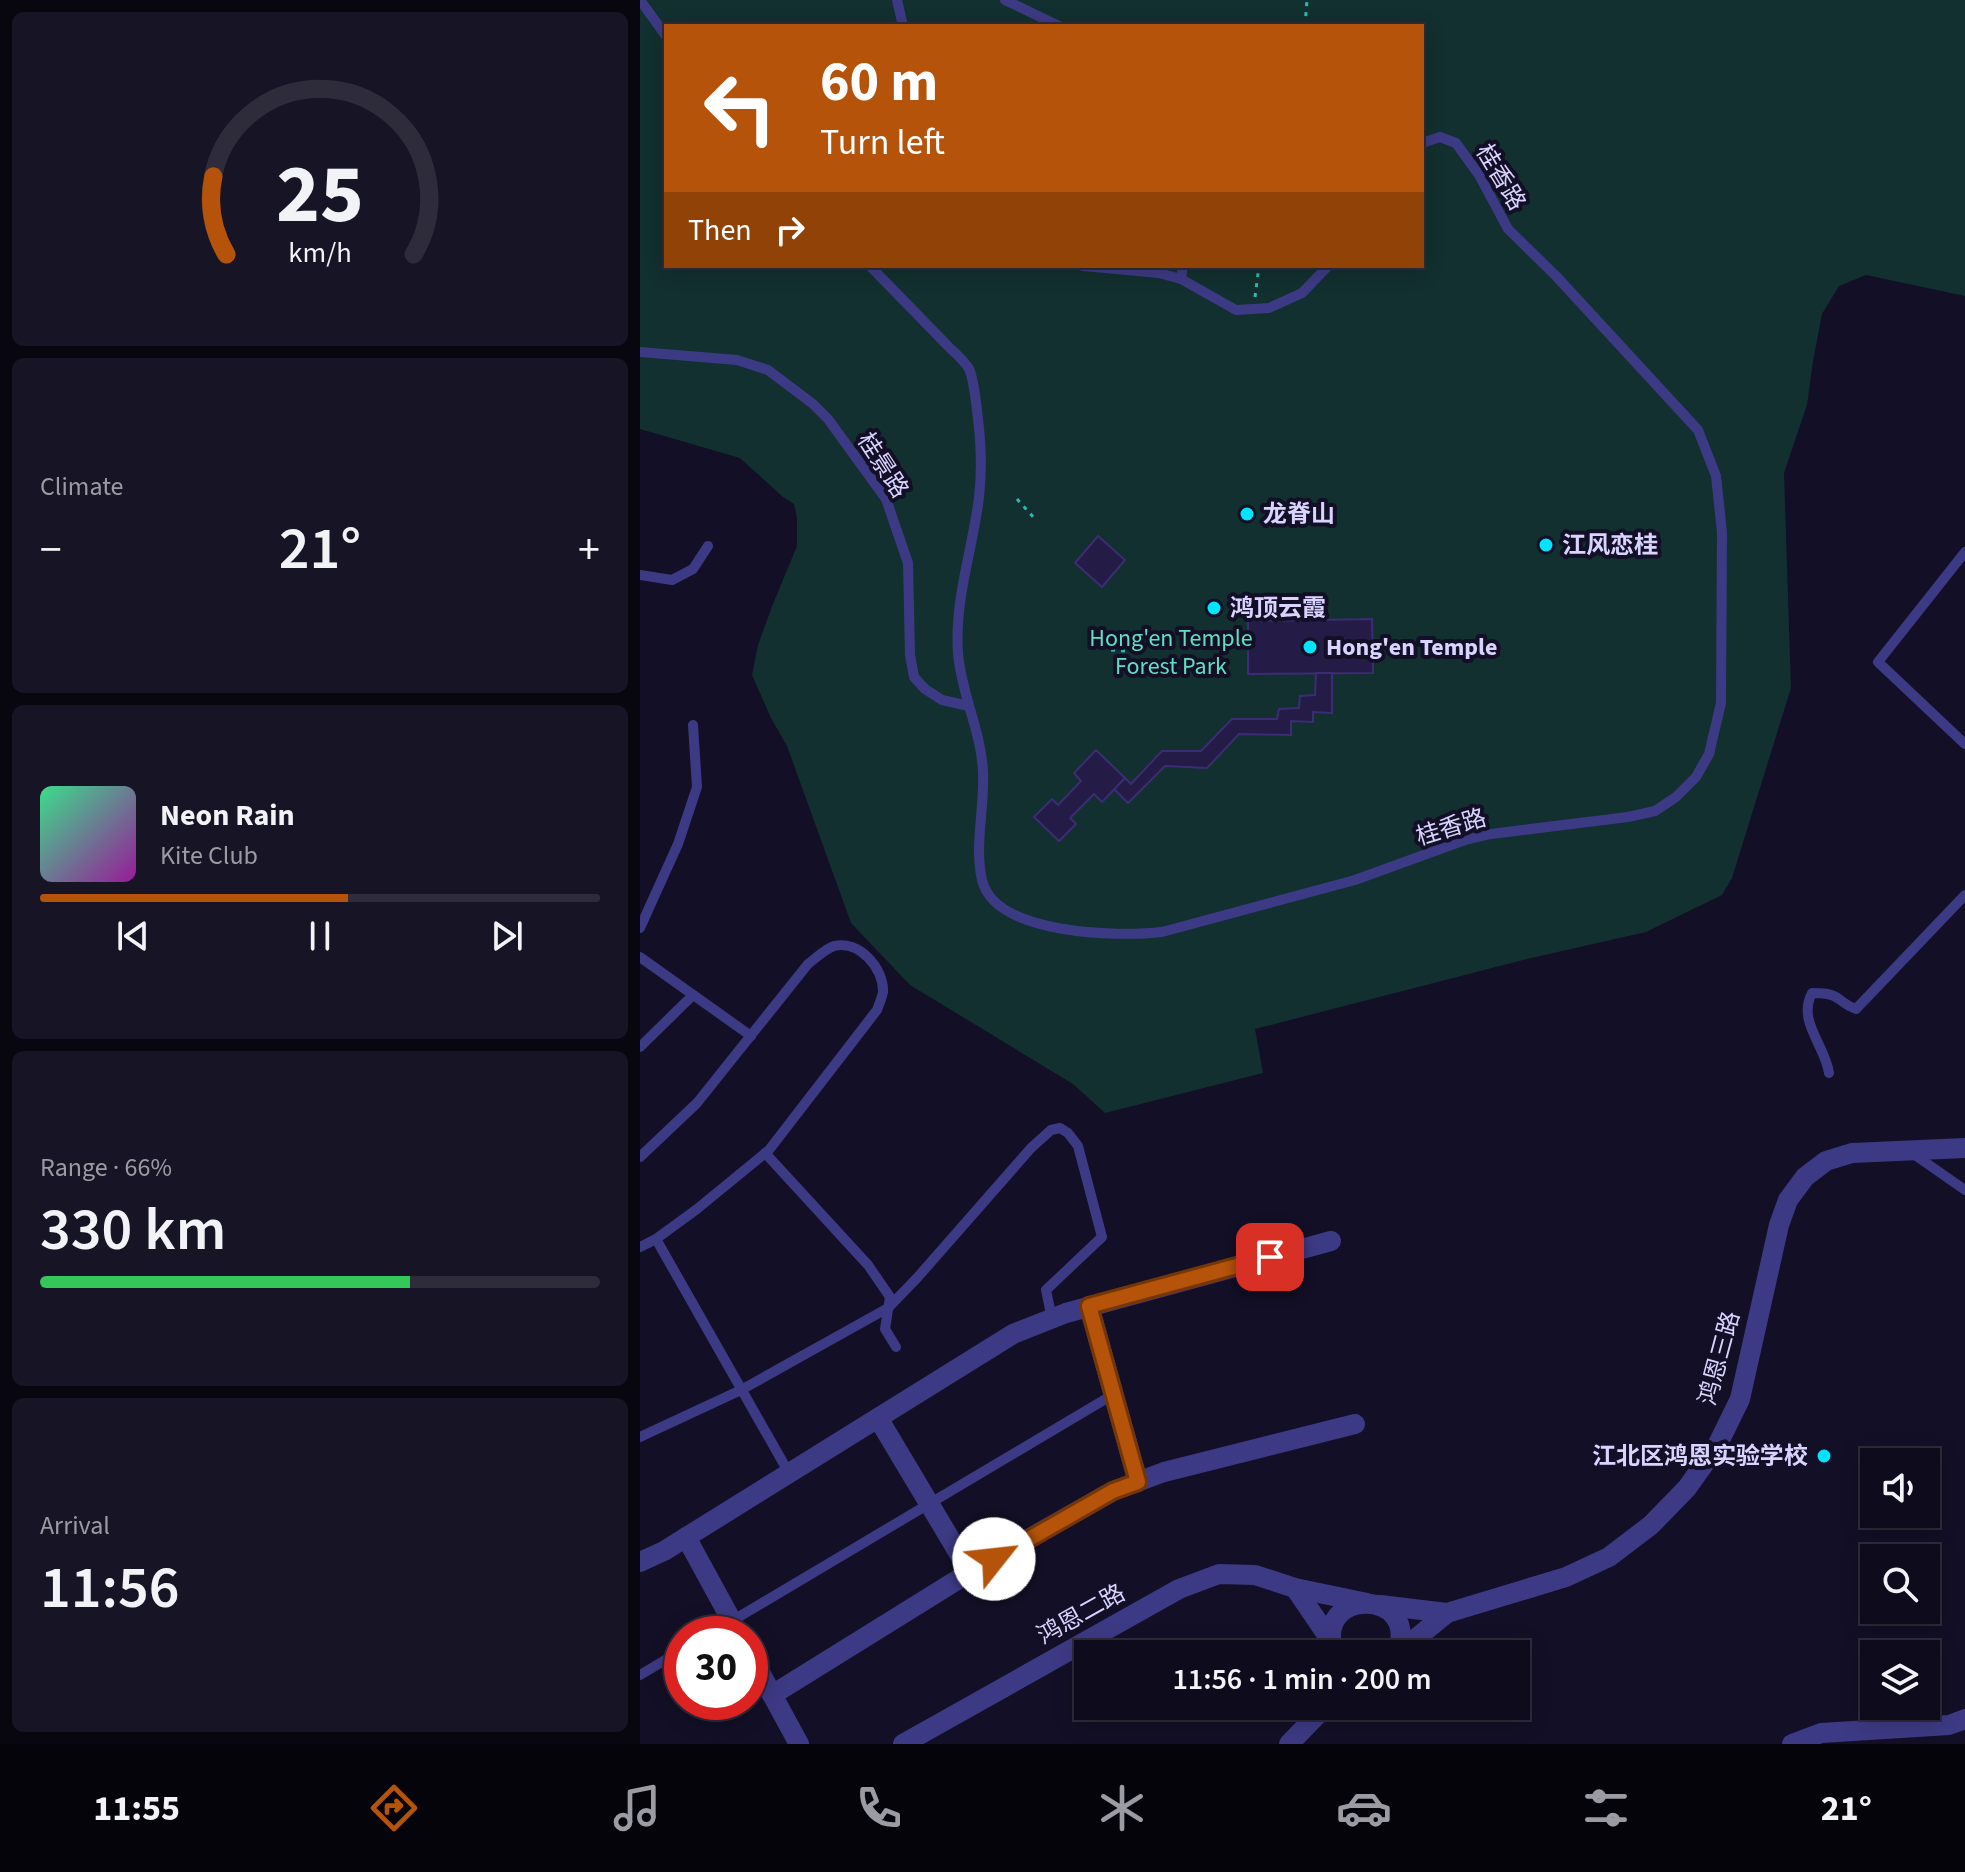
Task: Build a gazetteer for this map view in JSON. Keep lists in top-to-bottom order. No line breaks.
{"streets":{"street":["鸿恩三路","鸿恩二路"],"lane":["桂香路","桂景路"]},"crossings":[["桂香路","桂景路"],["鸿恩三路","鸿恩二路"]],"parks":["Hong'en Temple Forest Park"],"places":["龙脊山","江风恋桂","鸿顶云霞","Hong'en Temple","江北区鸿恩实验学校"],"page":{"turn":["60 m","Turn left"],"then":"Then","tile":["Climate",["Range · 66%","330 km"],["Arrival","11:56"]],"heat":["−","21°","+"],"song":["Neon Rain","Kite Club"],"limit":"30","trip":"11:56 · 1 min · 200 m","tabs":["11:55","21°"],"gauge":["25","km/h"]}}
